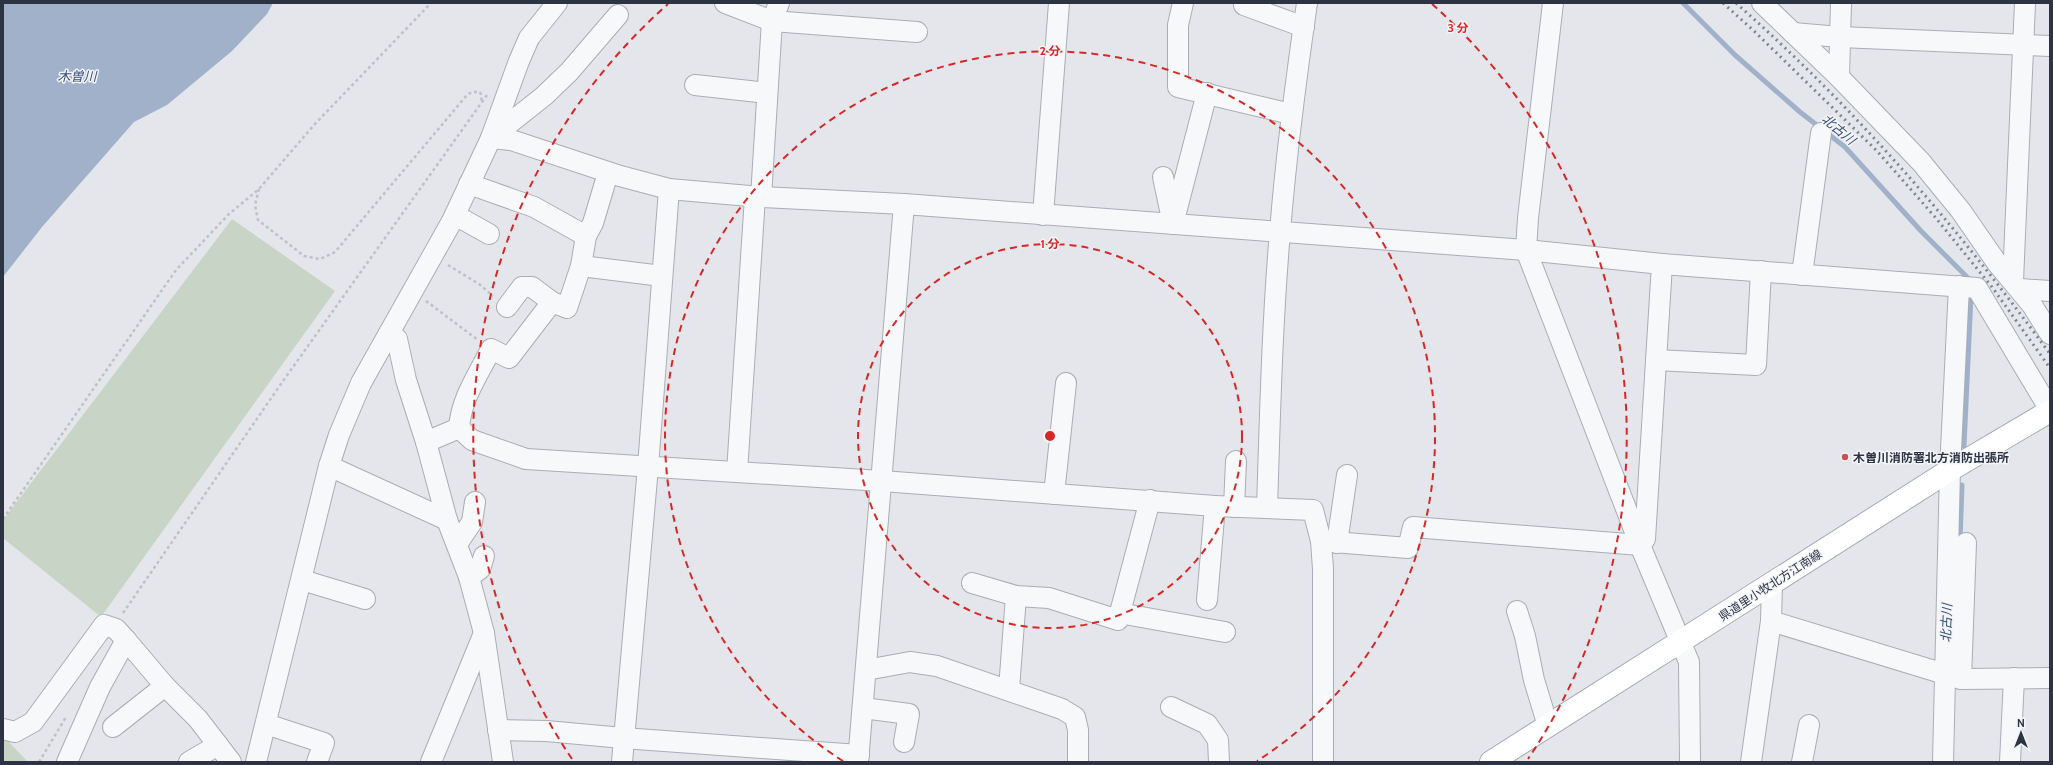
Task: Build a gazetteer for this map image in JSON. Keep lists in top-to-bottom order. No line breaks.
{"streets":{"main road":["県道里小牧北方江南線"]},"water":["木曽川","北古川"],"places":["木曽川消防署北方消防出張所"],"north":"top","rings":["3 分","2 分","1 分"]}
